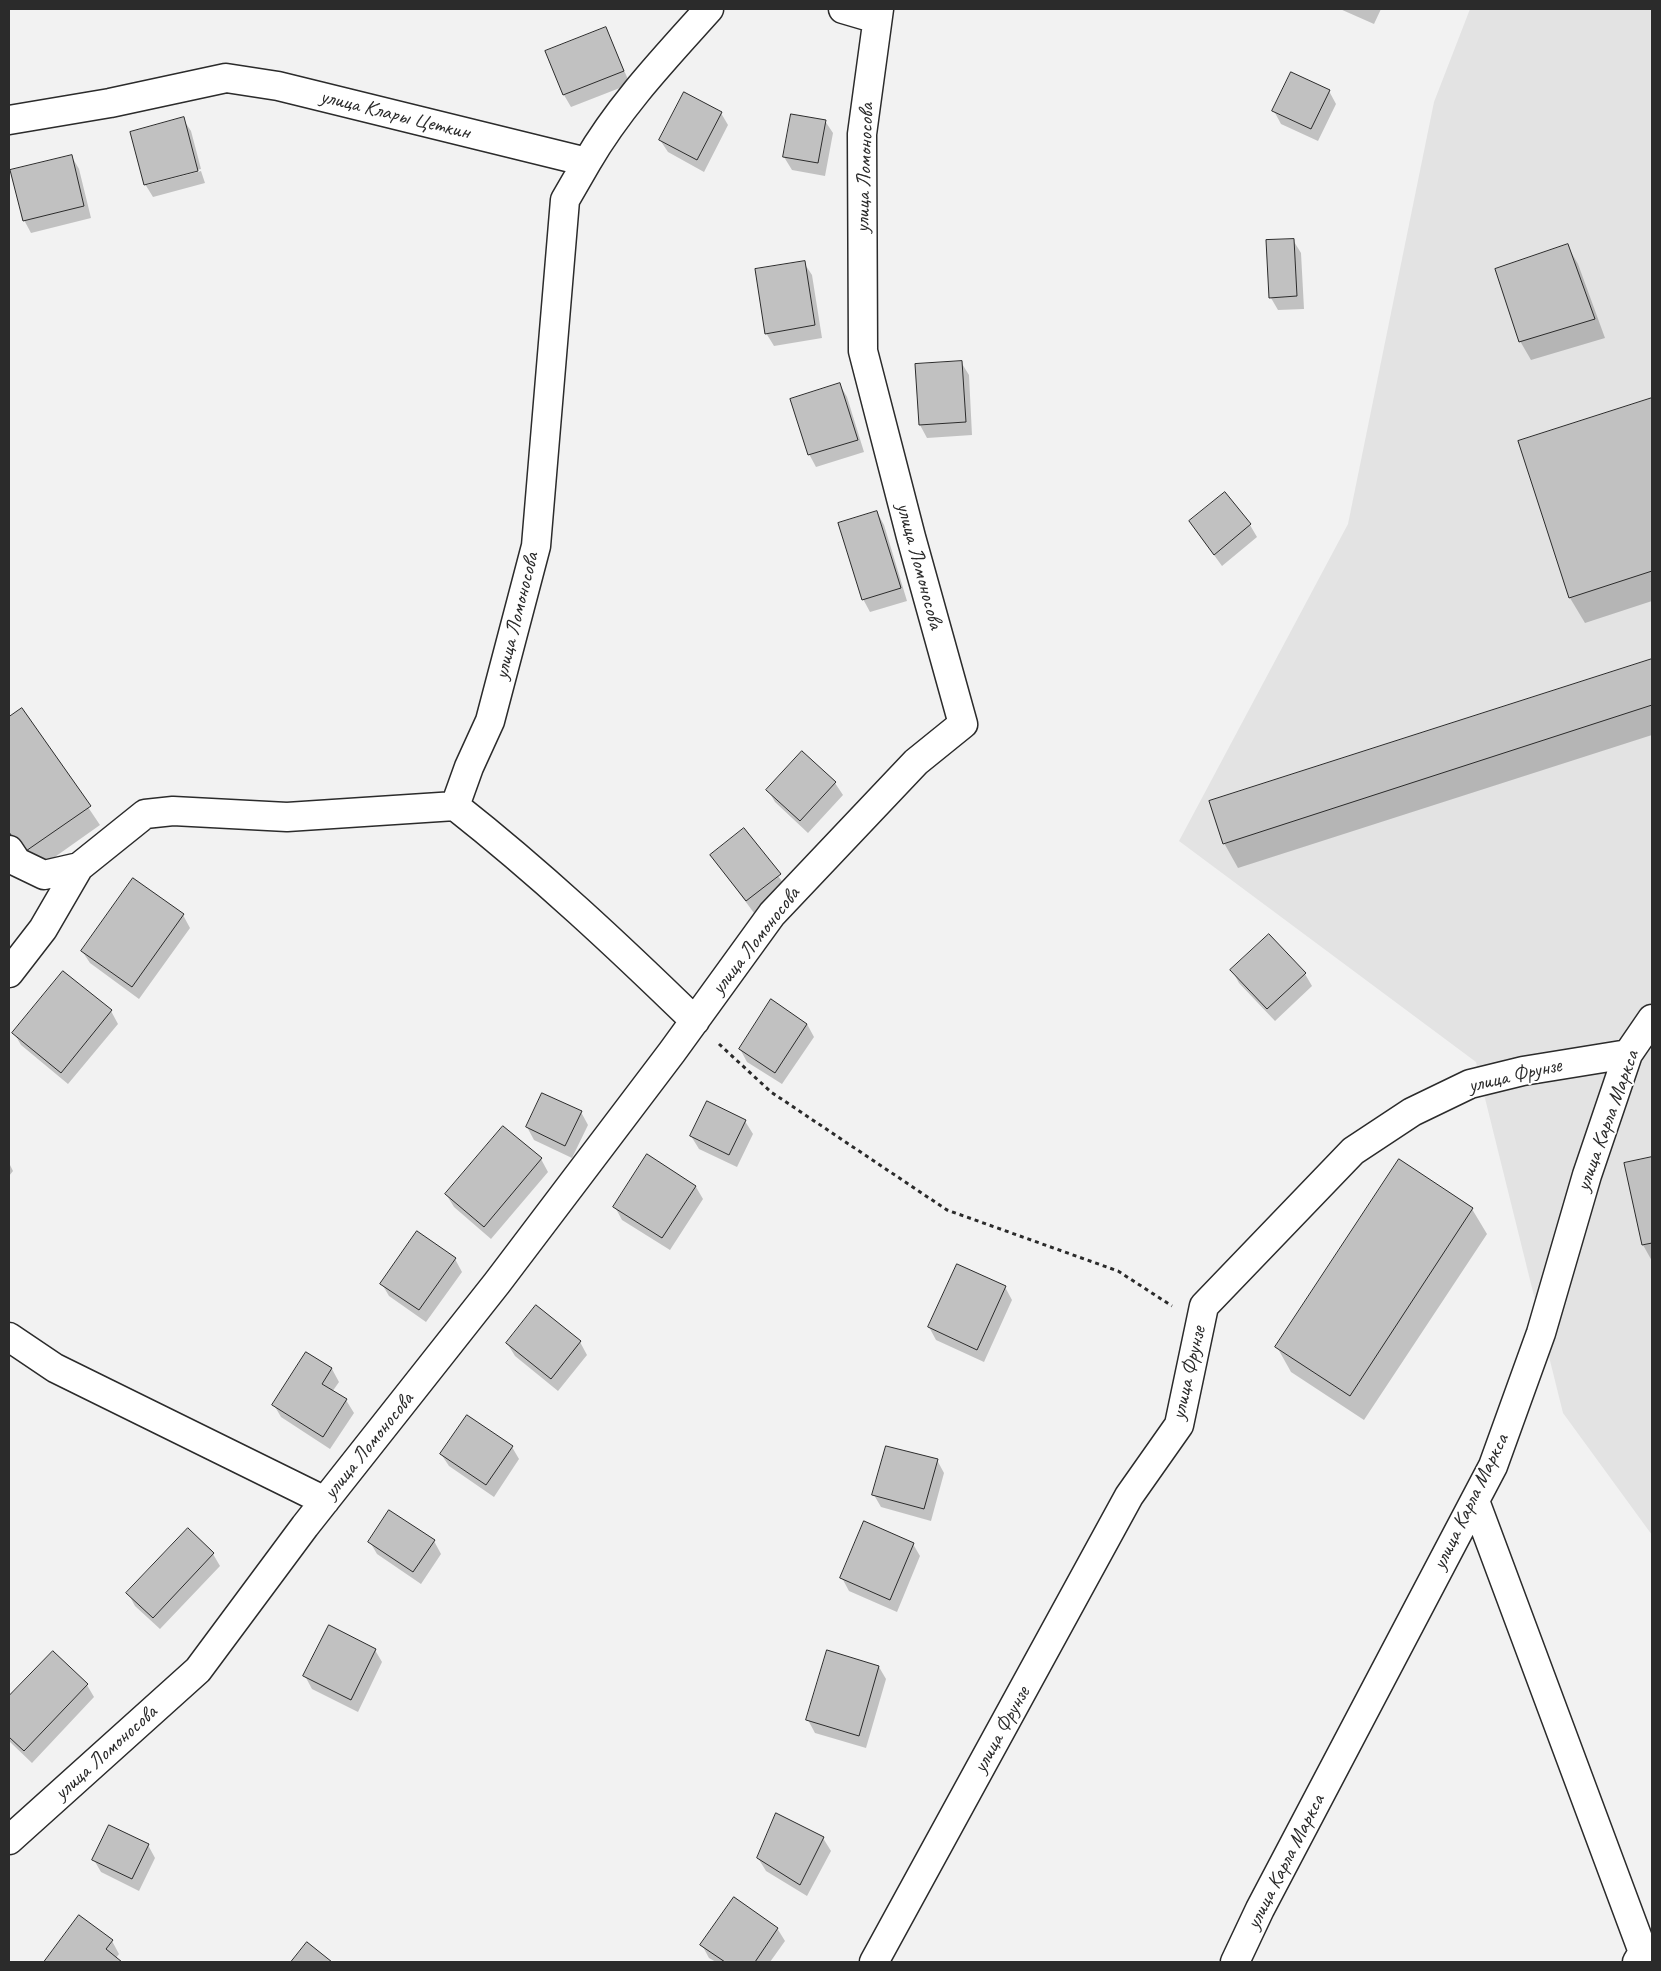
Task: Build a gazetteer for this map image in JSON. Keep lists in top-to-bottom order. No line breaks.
{"streets":{"street":["улица Клары Цеткин","улица Ломоносова","улица Фрунзе","улица Карла Маркса"]},"crossings":[["улица Клары Цеткин","улица Ломоносова"],["улица Фрунзе","улица Карла Маркса"]]}
